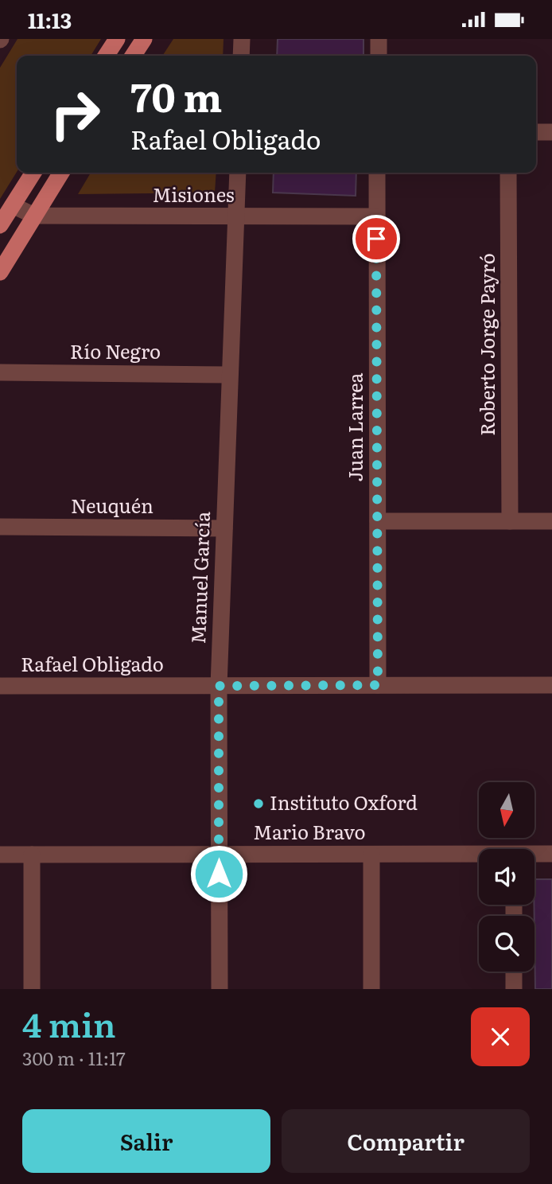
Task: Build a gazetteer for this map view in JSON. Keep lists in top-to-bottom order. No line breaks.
{"streets":{"street":["Misiones","Roberto Jorge Payró","Río Negro","Juan Larrea","Neuquén","Manuel García","Rafael Obligado","Mario Bravo"]},"crossings":[["Misiones","Juan Larrea"],["Misiones","Manuel García"],["Río Negro","Manuel García"],["Juan Larrea","Rafael Obligado"],["Neuquén","Manuel García"],["Manuel García","Rafael Obligado"],["Manuel García","Mario Bravo"]],"places":["Instituto Oxford"],"north":"bottom","page":{"status":"11:13","turn":["70 m","Rafael Obligado"],"heading":["4 min","300 m · 11:17"],"buttons":["Salir","Compartir"]}}
